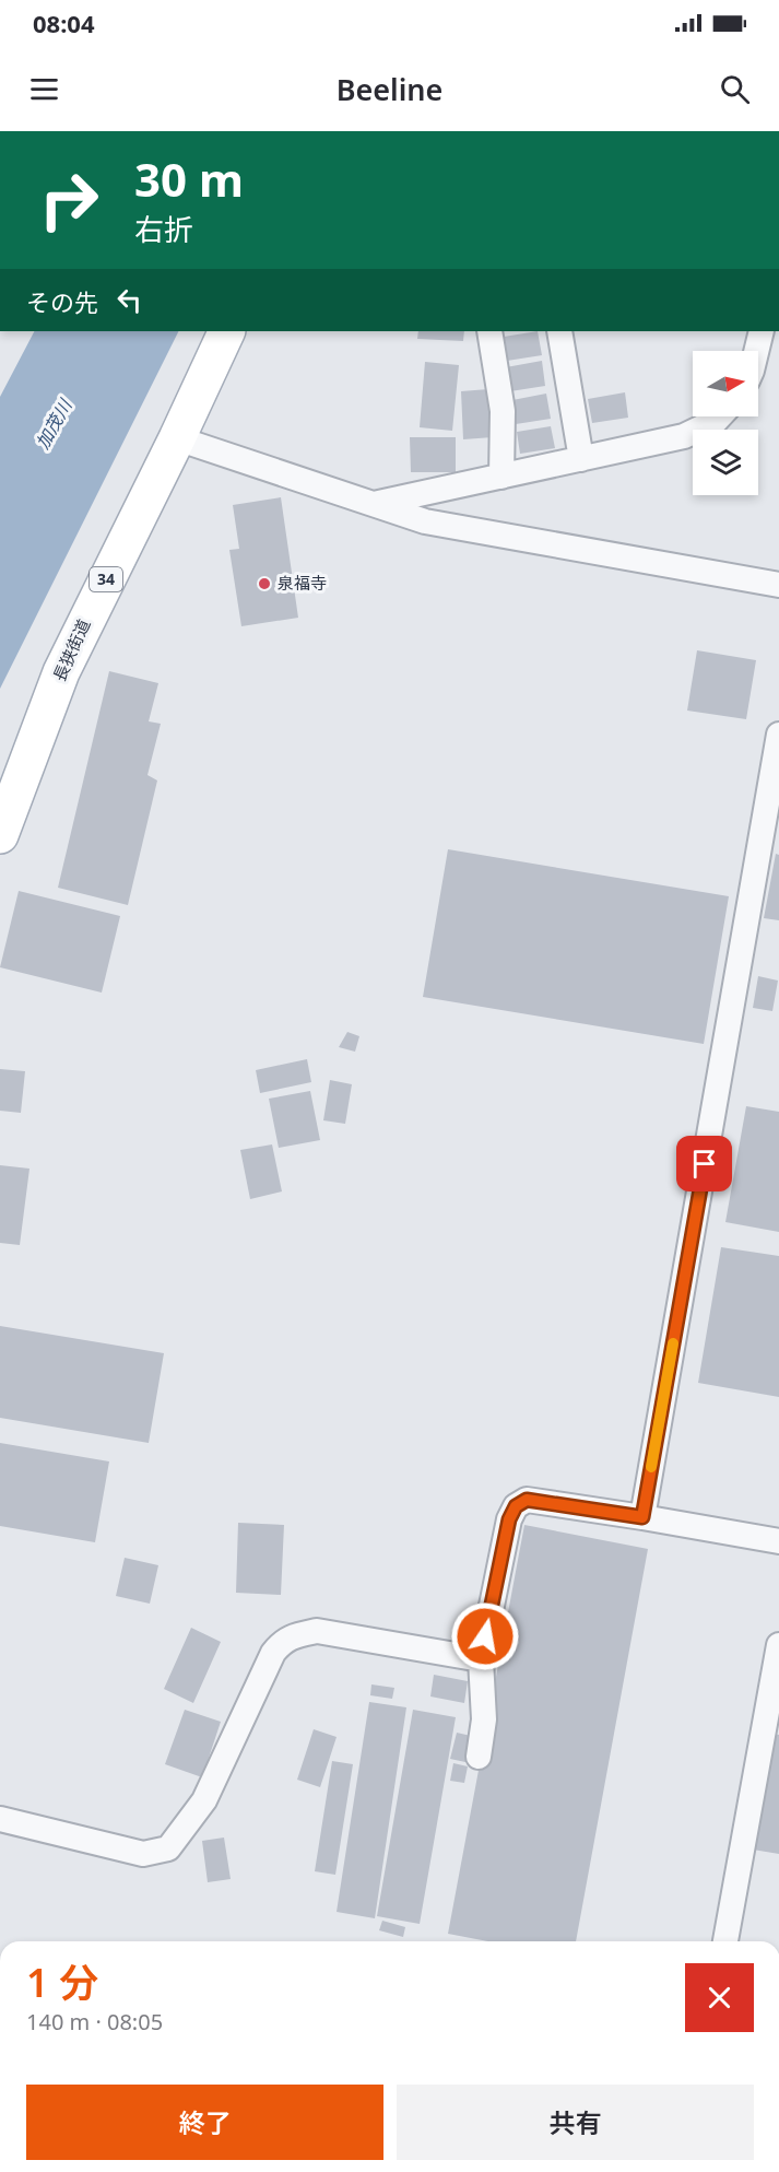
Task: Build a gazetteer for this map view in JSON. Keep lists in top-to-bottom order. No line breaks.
{"streets":{"main road":["34","長狭街道"]},"water":["加茂川"],"places":["泉福寺"],"north":"right","page":{"status":"08:04","header":"Beeline","turn":["30 m","右折"],"then":"その先","heading":["1 分","140 m · 08:05"],"buttons":["終了","共有"]}}
